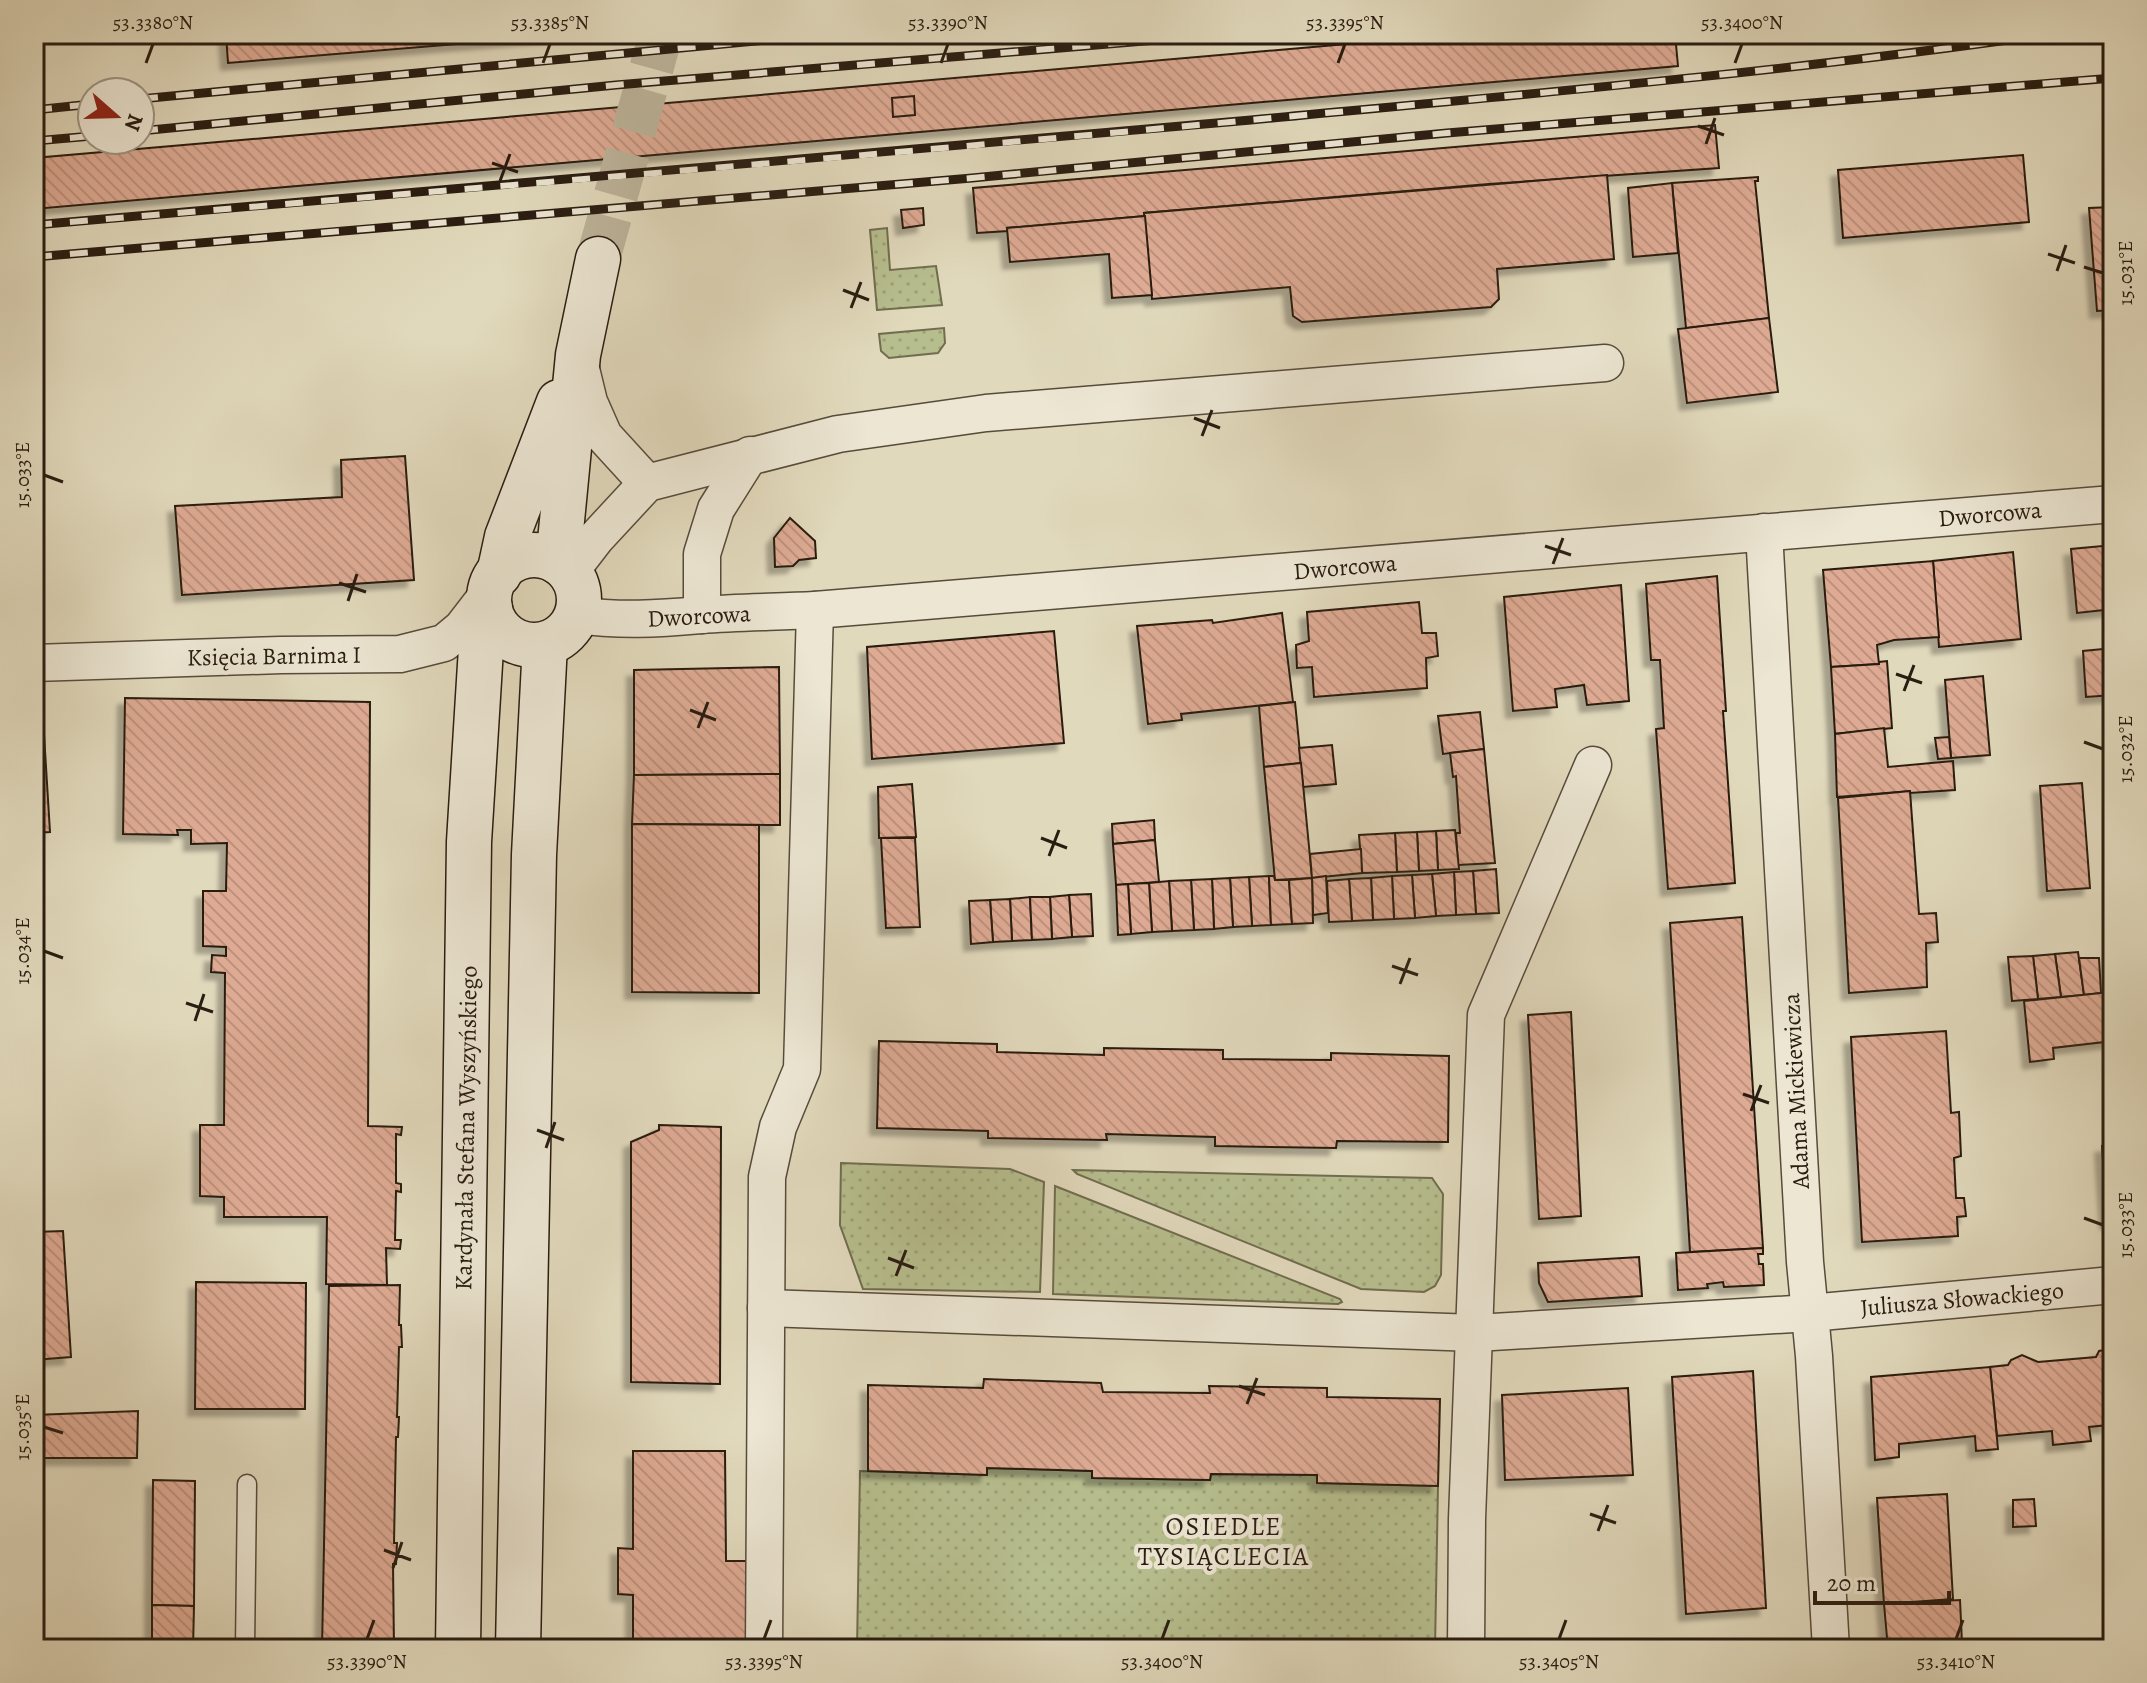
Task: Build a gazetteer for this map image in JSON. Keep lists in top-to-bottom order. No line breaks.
{"streets":{"main road":["Kardynała Stefana Wyszyńskiego"],"street":["Dworcowa","Księcia Barnima I","Adama Mickiewicza","Juliusza Słowackiego"]},"crossings":[["Dworcowa","Księcia Barnima I"],["Dworcowa","Adama Mickiewicza"],["Dworcowa","Kardynała Stefana Wyszyńskiego"],["Księcia Barnima I","Kardynała Stefana Wyszyńskiego"],["Adama Mickiewicza","Juliusza Słowackiego"]],"districts":["OSIEDLE TYSIĄCLECIA"],"scale_bar":"20 m","north":"right","coordinates":["53.3380°N","53.3385°N","53.3390°N","53.3395°N","53.3400°N","15.031°E","15.033°E","15.032°E","15.034°E","15.035°E","53.3405°N","53.3410°N"]}
